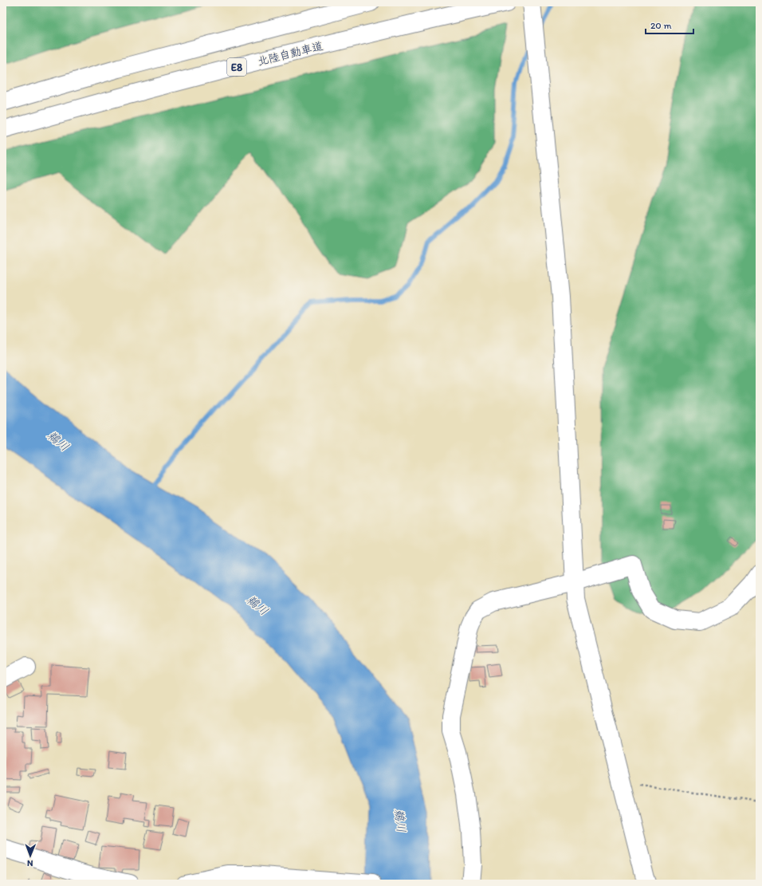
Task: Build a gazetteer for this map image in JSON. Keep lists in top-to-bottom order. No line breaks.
{"streets":{"main road":["北陸自動車道","E8"]},"water":["鵜川"],"scale_bar":"20 m","north":"bottom"}
